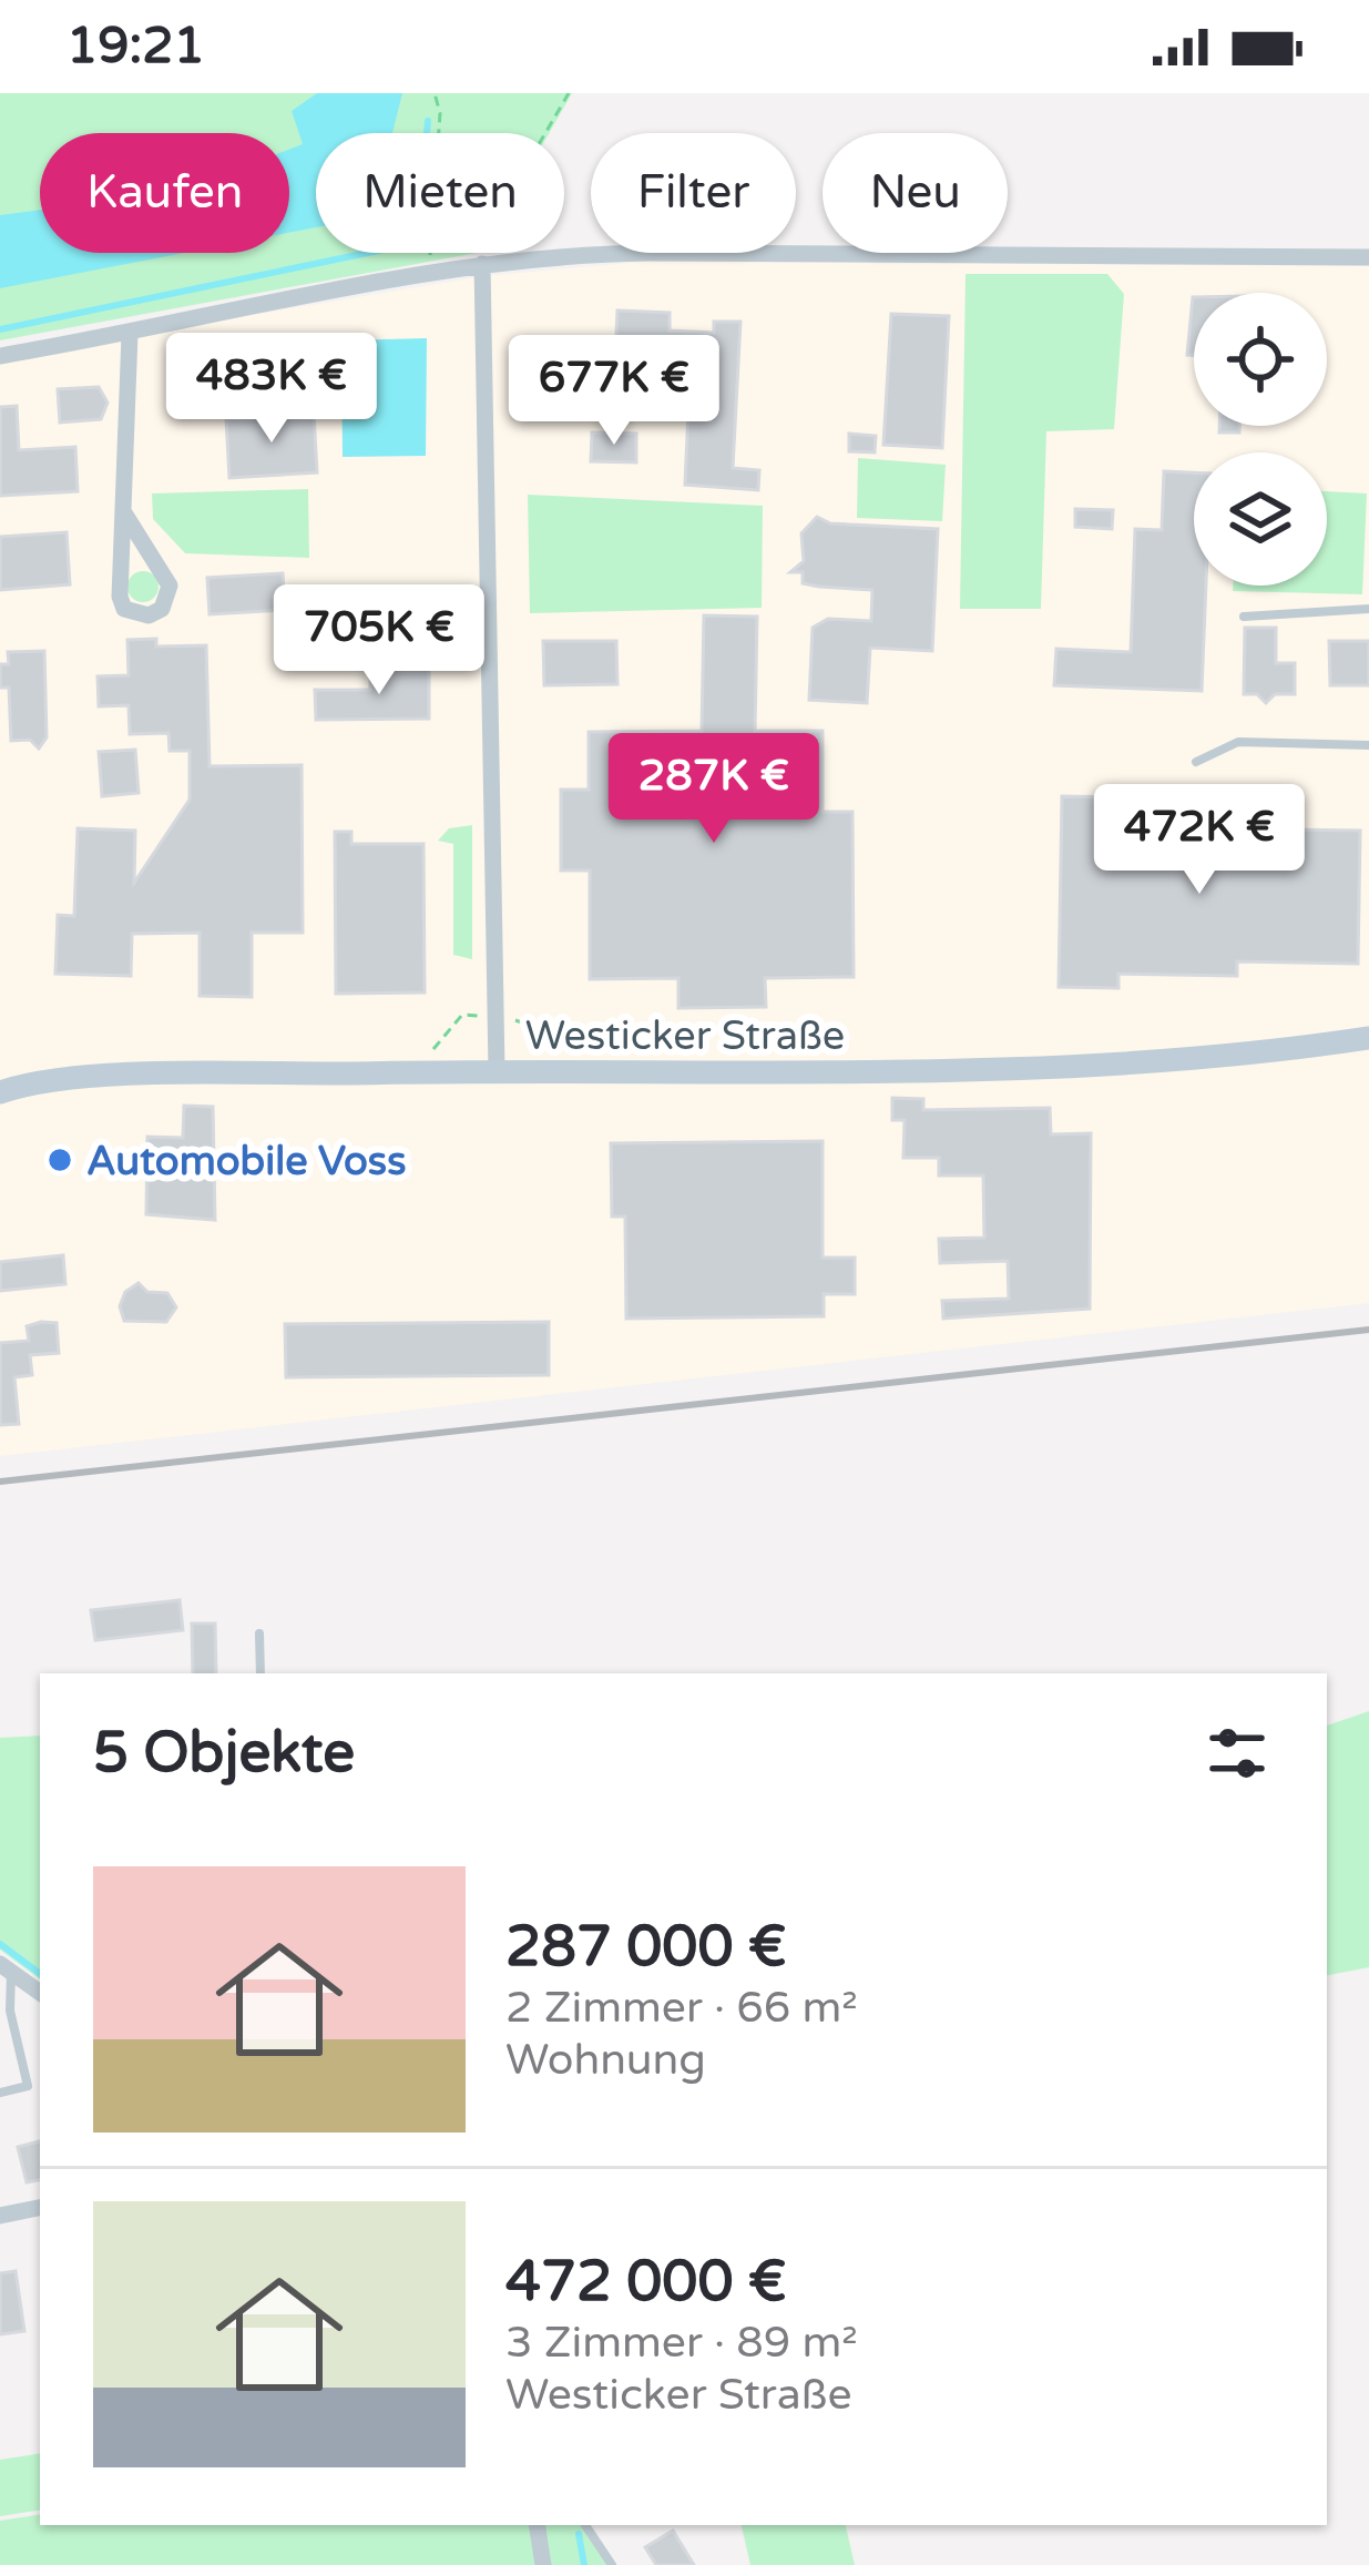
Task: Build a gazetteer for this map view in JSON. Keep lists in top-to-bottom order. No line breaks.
{"streets":{"main road":["Westicker Straße"]},"places":["Automobile Voss"],"page":{"status":"19:21","chip":["Kaufen","Mieten","Filter","Neu"],"price":["483K €","677K €","705K €","287K €","472K €"],"heading":"5 Objekte","list":[{"name":"287 000 €","note":"2 Zimmer · 66 m² · Wohnung"},{"name":"472 000 €","note":"3 Zimmer · 89 m² · Westicker Straße"}]}}
